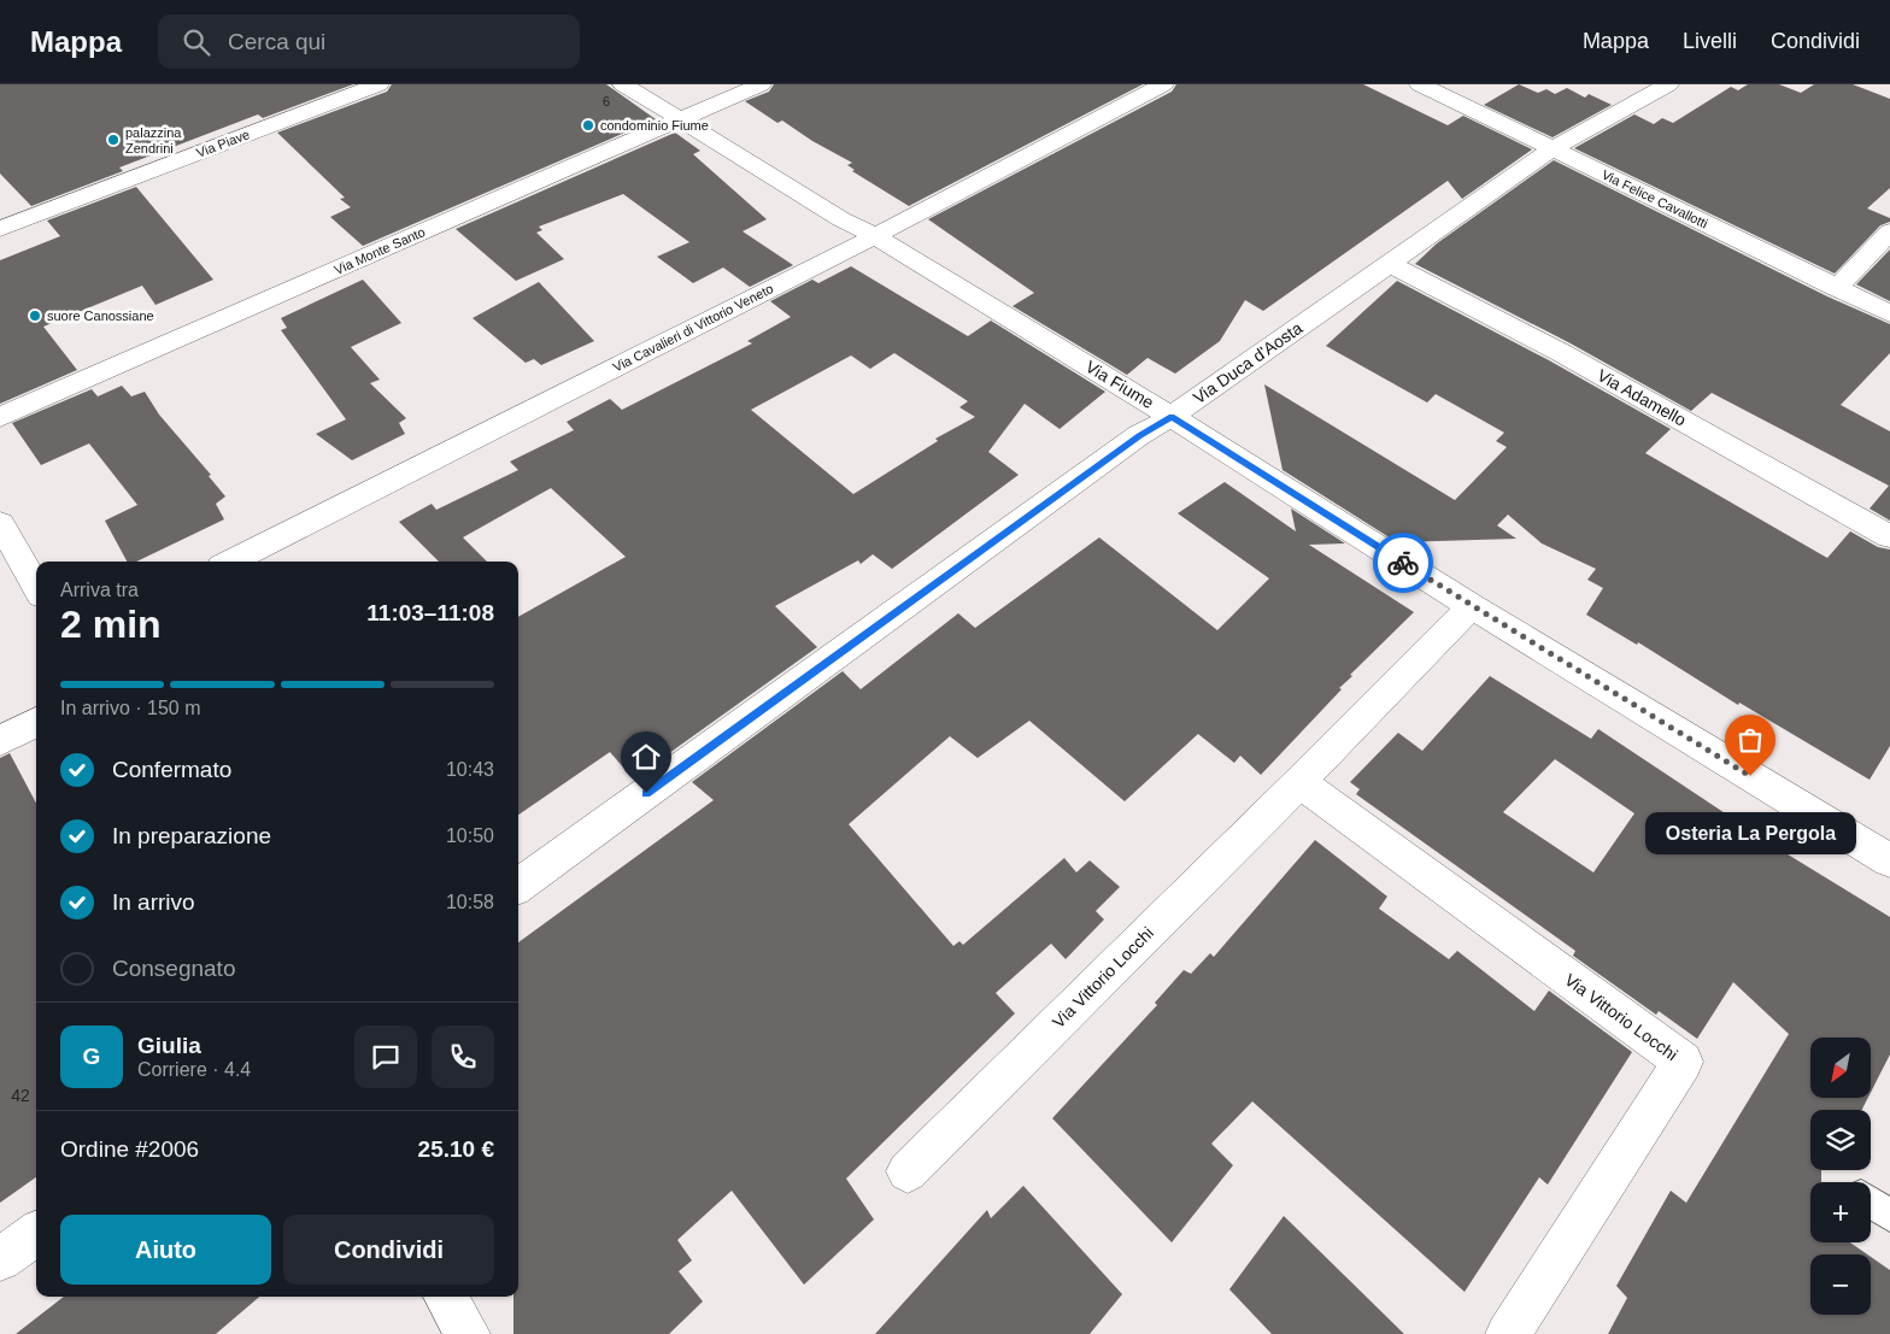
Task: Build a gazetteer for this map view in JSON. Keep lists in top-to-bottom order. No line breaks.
{"streets":{"street":["Via Piave","Via Felice Cavallotti","Via Monte Santo","Via Cavalieri di Vittorio Veneto","Via Duca d'Aosta","Via Fiume","Via Adamello","Via Vittorio Locchi"]},"crossings":[["Via Felice Cavallotti","Via Duca d'Aosta"],["Via Monte Santo","Via Fiume"],["Via Cavalieri di Vittorio Veneto","Via Fiume"],["Via Duca d'Aosta","Via Fiume"],["Via Duca d'Aosta","Via Adamello"],["Via Fiume","Via Vittorio Locchi"]],"places":["condominio Fiume","palazzina Zendrini","suore Canossiane","Osteria La Pergola"],"house_numbers":["6","42"],"north":"bottom left","page":{"header":"Mappa","search":"Cerca qui","nav":["Mappa","Livelli","Condividi"],"heading":["2 min","Arriva tra","11:03–11:08"],"panel":["Giulia","Corriere · 4.4","Ordine #2006","25.10 €"],"bar":"In arrivo · 150 m","list":[["Confermato","10:43"],["In preparazione","10:50"],["In arrivo","10:58"],"Consegnato"],"bubble":"Osteria La Pergola","round":"G","map_buttons":["+","−"],"buttons":["Aiuto","Condividi"]}}
